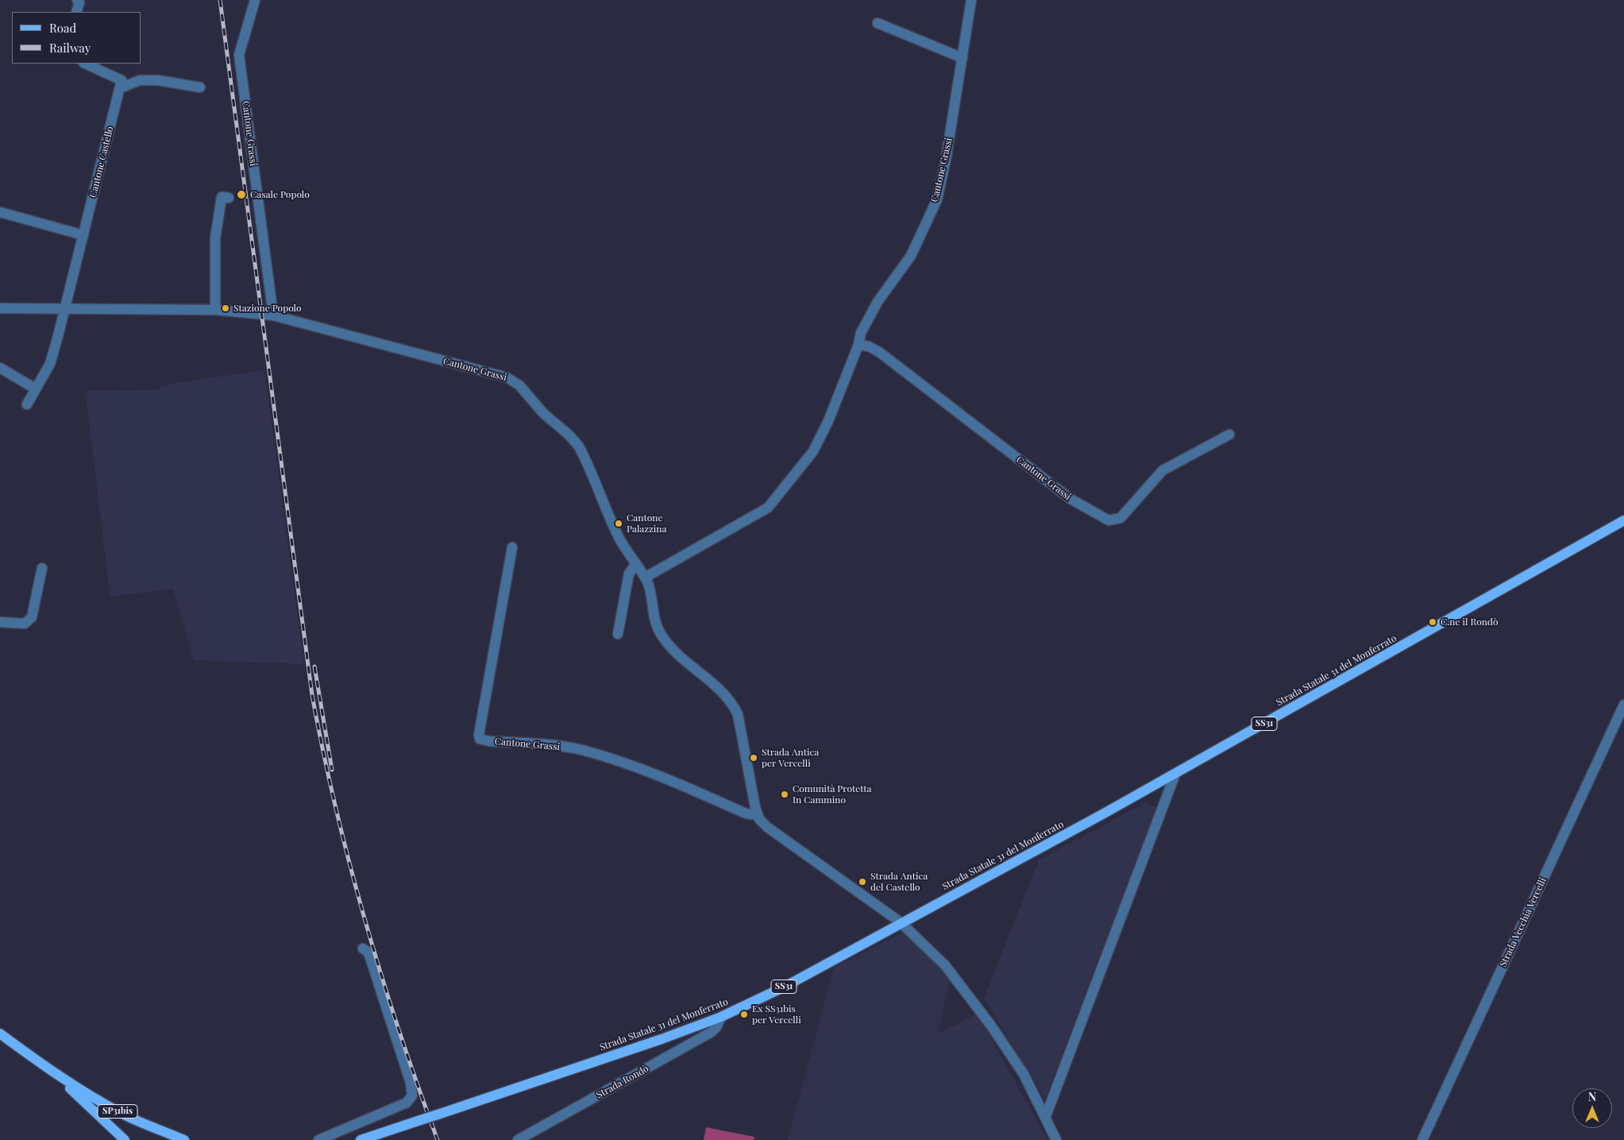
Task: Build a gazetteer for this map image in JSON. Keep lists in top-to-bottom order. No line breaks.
{"streets":{"main road":["Strada Statale 31 del Monferrato","SS31","SP31bis"],"street":["Cantone Grassi","Cantone Castello","Strada Vecchia Vercelli","Strada Rondò"]},"crossings":[["Strada Statale 31 del Monferrato","Strada Rondò"]],"places":["Casale Popolo","Stazione Popolo","Cantone Palazzina","C.ne il Rondò","Strada Antica per Vercelli","Comunità Protetta In Cammino","Strada Antica del Castello","Ex SS31bis per Vercelli"],"legend":["Road","Railway"],"north":"top"}
